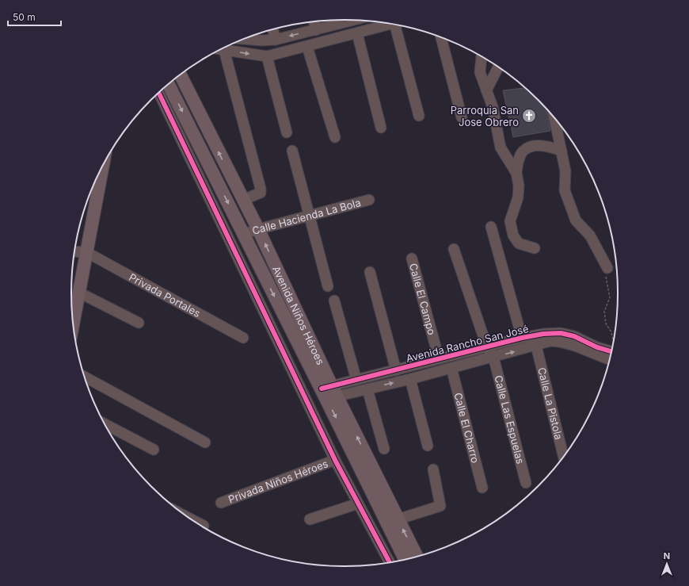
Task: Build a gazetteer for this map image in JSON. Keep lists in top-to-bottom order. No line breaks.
{"streets":{"main road":["Avenida Niños Héroes"],"street":["Calle Hacienda La Bola","Privada Portales","Calle El Campo","Avenida Rancho San José","Calle La Pistola","Calle Las Espuelas","Calle El Charro","Privada Niños Héroes"]},"crossings":[["Calle Hacienda La Bola","Avenida Niños Héroes"],["Calle El Campo","Avenida Rancho San José"],["Avenida Niños Héroes","Avenida Rancho San José"],["Avenida Rancho San José","Calle La Pistola"],["Avenida Rancho San José","Calle Las Espuelas"],["Avenida Rancho San José","Calle El Charro"]],"places":{"church":["Parroquia San Jose Obrero"]},"scale_bar":"50 m","north":"top"}
